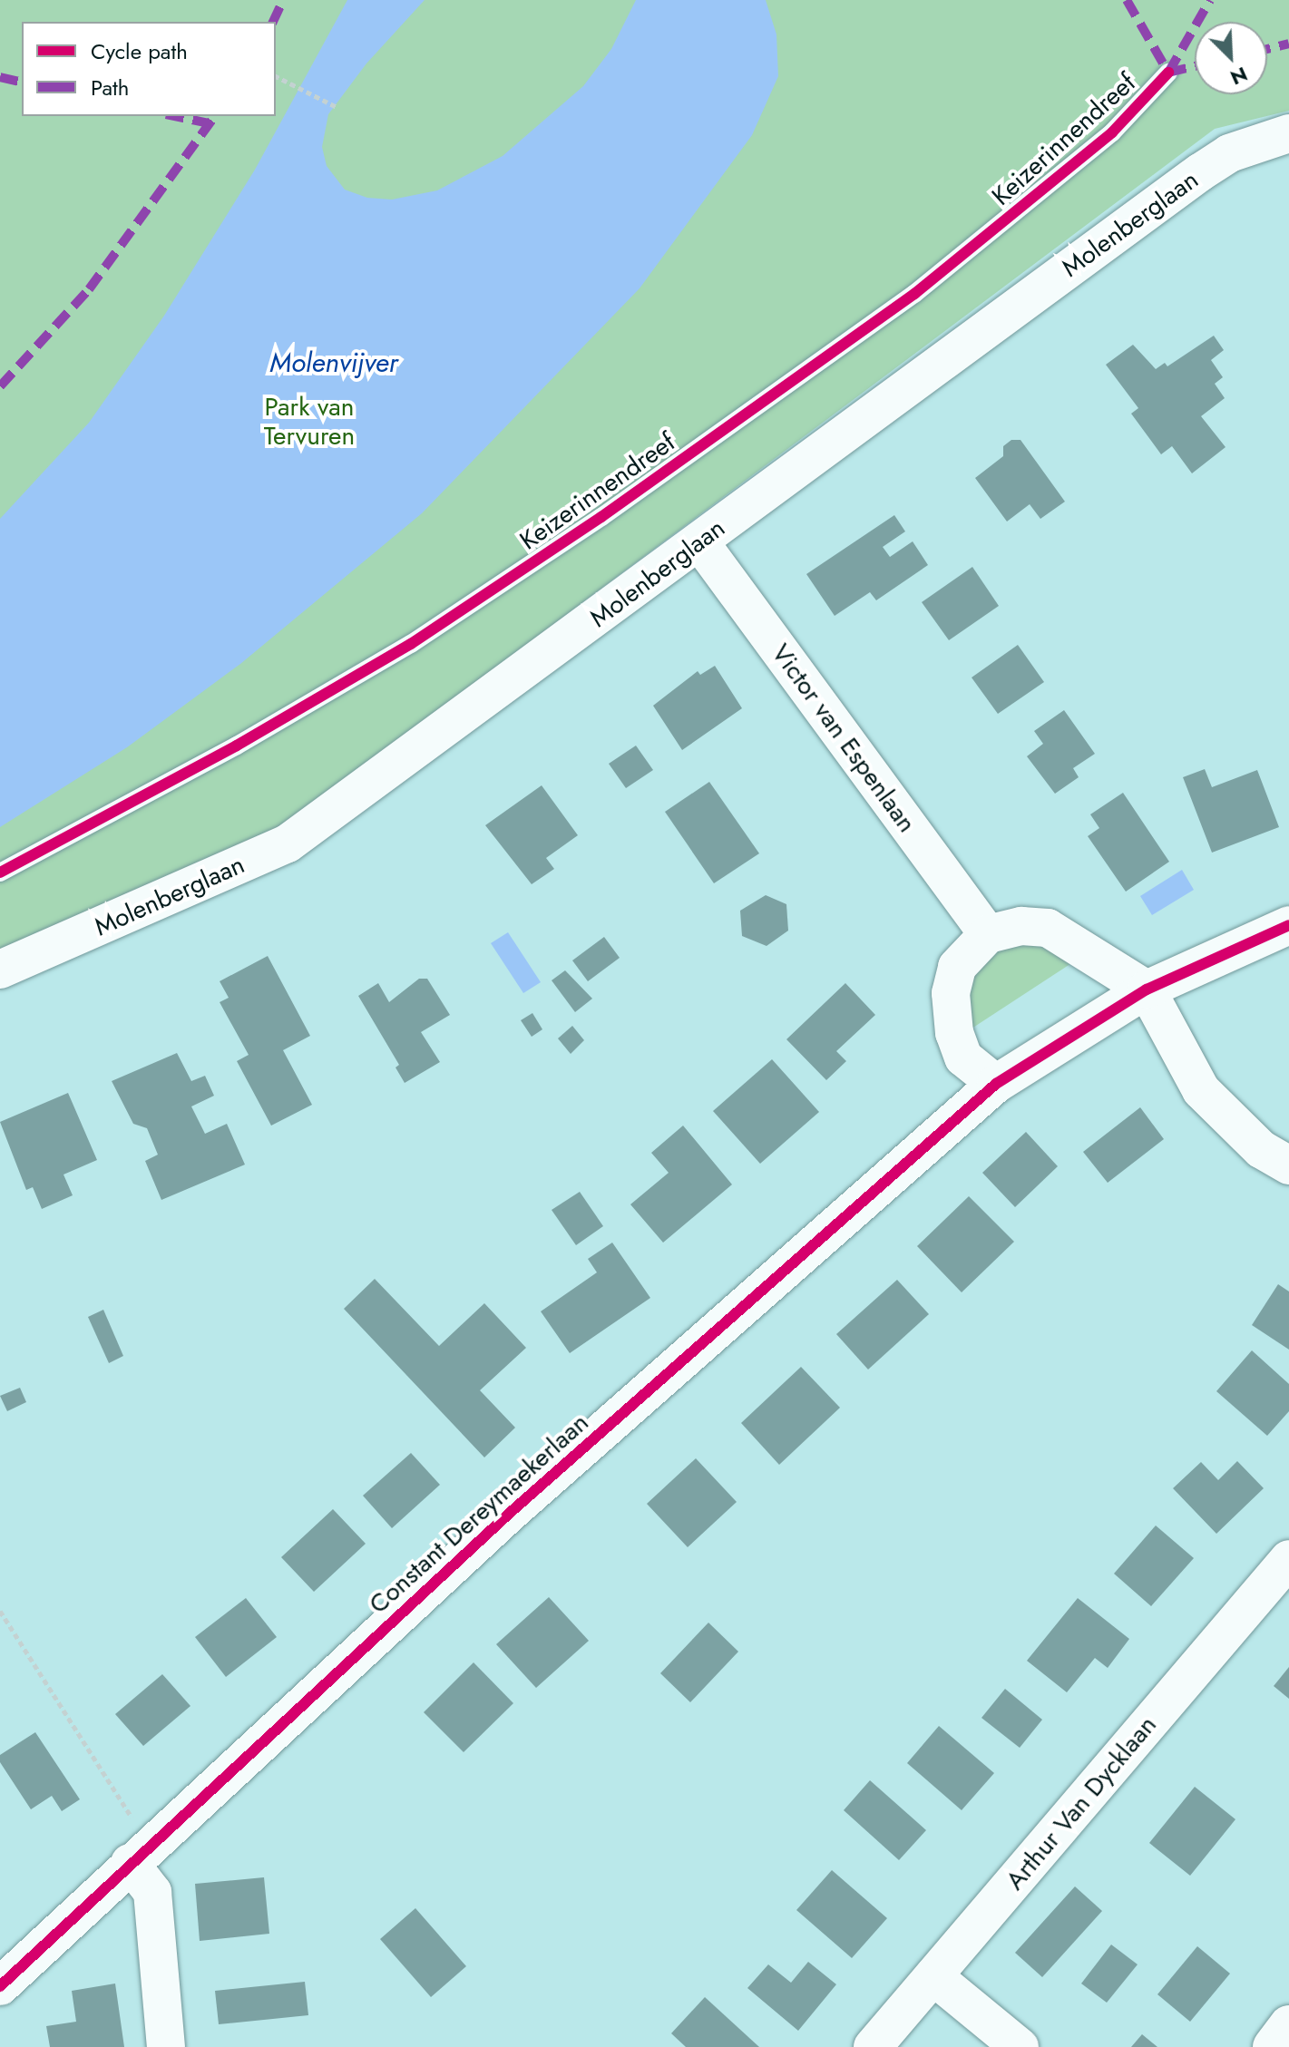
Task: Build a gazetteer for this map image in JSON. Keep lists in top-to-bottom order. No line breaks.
{"streets":{"street":["Molenberglaan","Victor van Espenlaan","Constant Dereymaekerlaan","Arthur Van Dycklaan"],"lane":["Keizerinnendreef"]},"crossings":[["Molenberglaan","Victor van Espenlaan"]],"water":["Molenvijver"],"parks":["Park van Tervuren"],"legend":["Cycle path","Path"],"north":"bottom right"}
